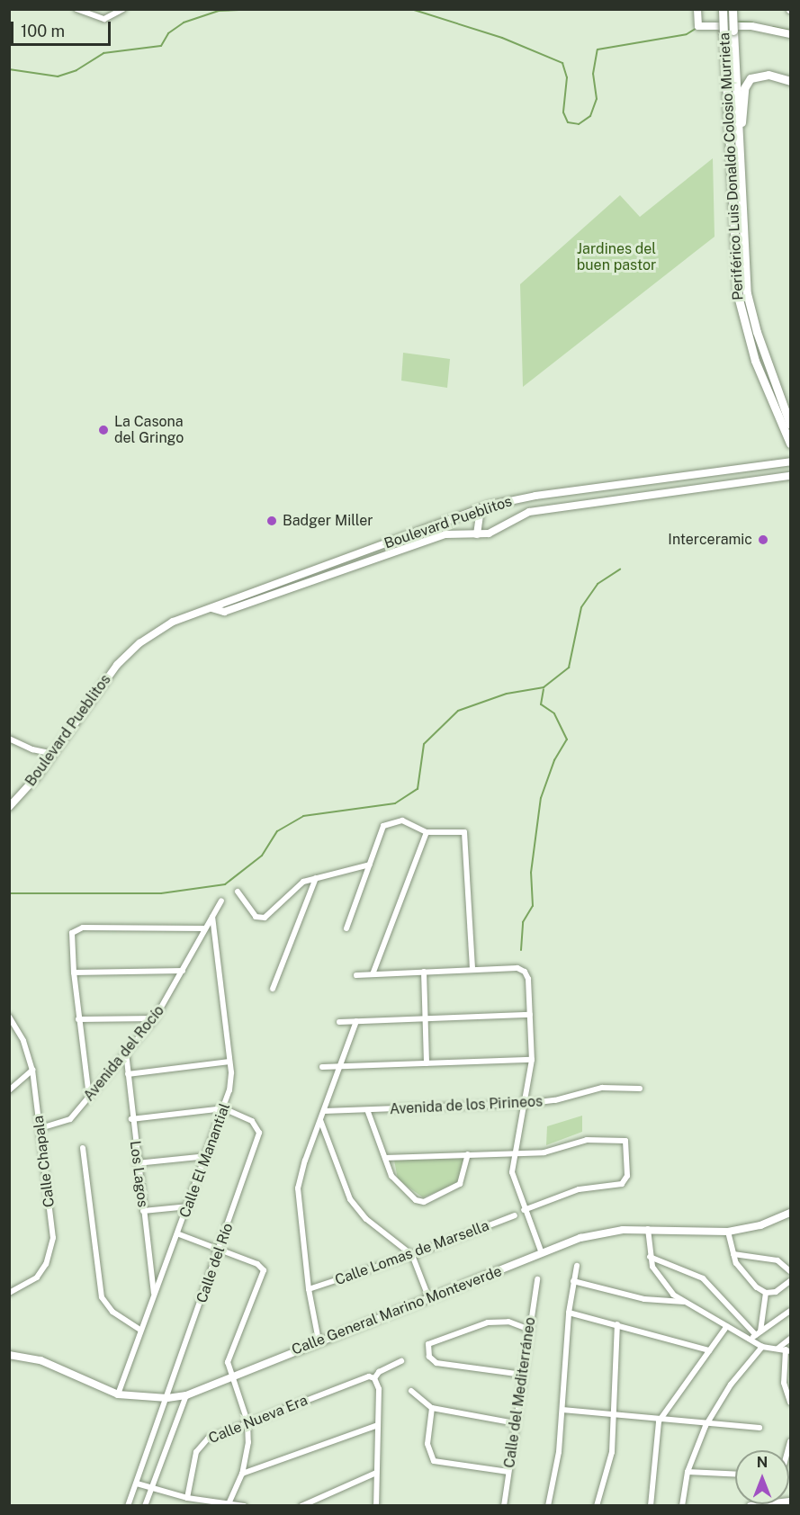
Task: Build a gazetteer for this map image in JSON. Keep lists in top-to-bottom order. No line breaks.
{"streets":{"main road":["Periférico Luis Donaldo Colosio Murrieta"],"street":["Boulevard Pueblitos","Avenida del Rocío","Avenida de los Pirineos","Calle El Manantial","Calle Chapala","Los Lagos","Calle Lomas de Marsella","Calle del Río","Calle General Marino Monteverde","Calle del Mediterráneo","Calle Nueva Era"]},"crossings":[["Avenida del Rocío","Calle El Manantial"],["Avenida del Rocío","Calle Chapala"],["Avenida del Rocío","Los Lagos"],["Calle El Manantial","Los Lagos"],["Calle El Manantial","Calle del Río"],["Calle El Manantial","Calle General Marino Monteverde"],["Calle del Río","Calle General Marino Monteverde"]],"parks":["Jardines del buen pastor"],"places":["La Casona del Gringo","Badger Miller","Interceramic"],"scale_bar":"100 m","north":"top"}
